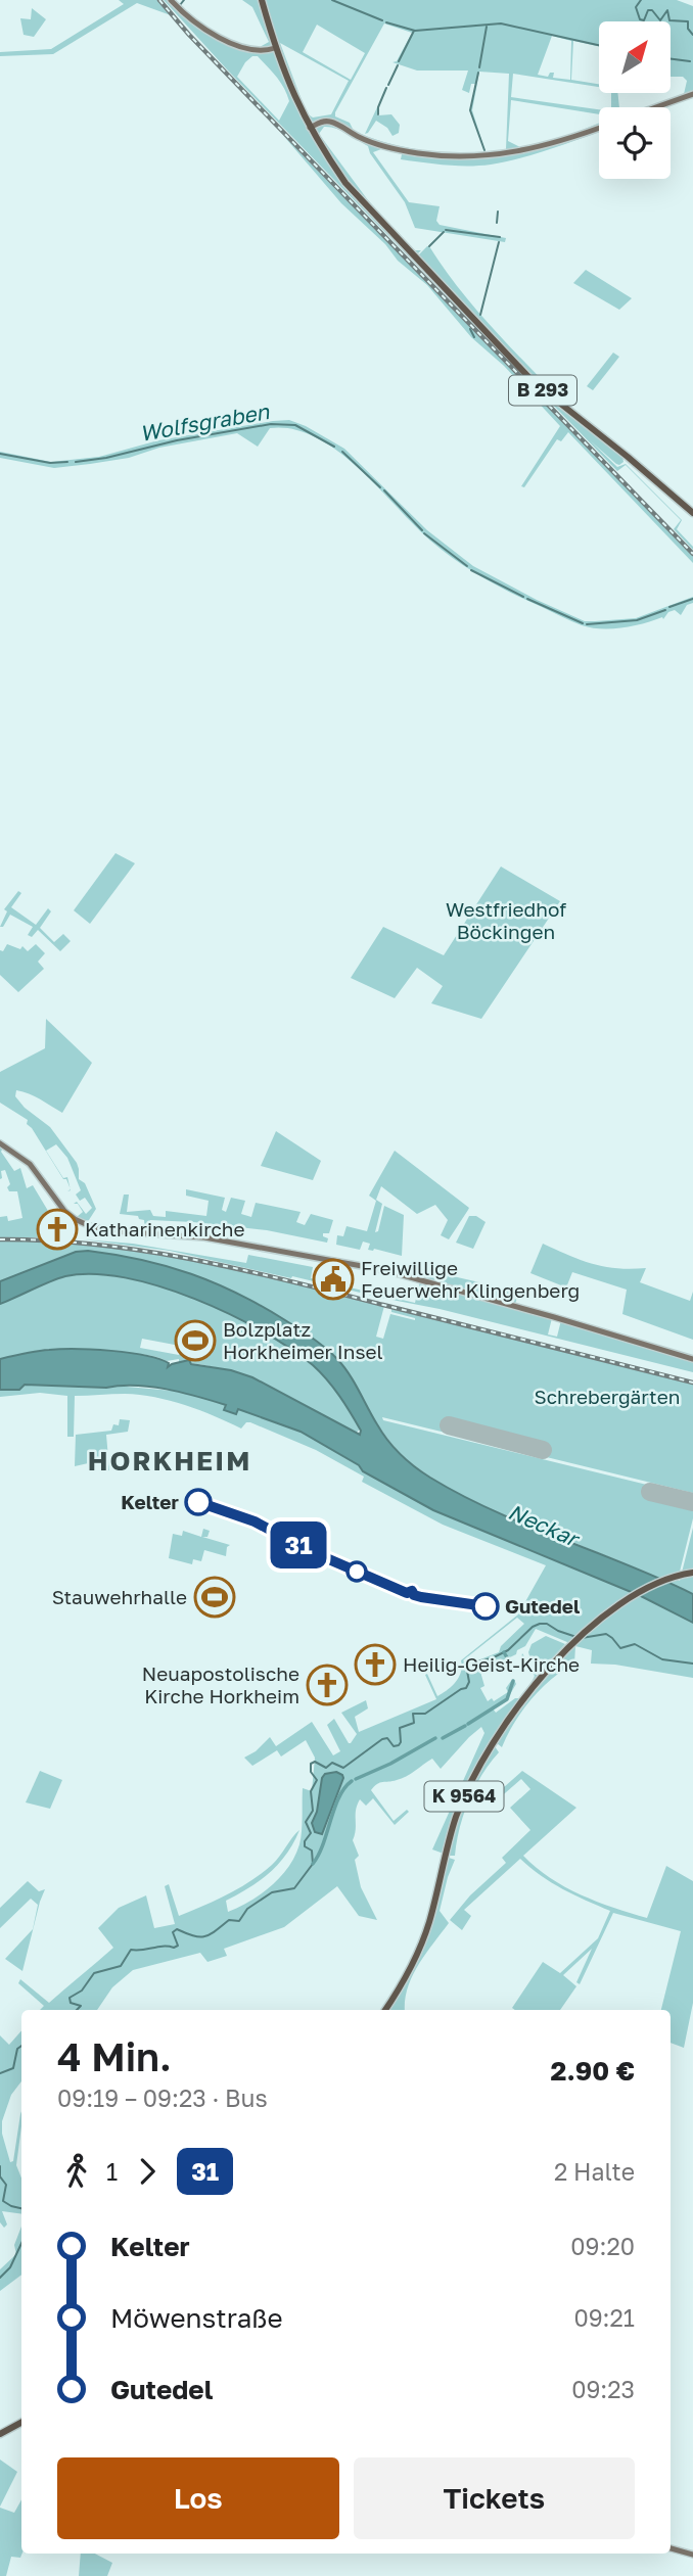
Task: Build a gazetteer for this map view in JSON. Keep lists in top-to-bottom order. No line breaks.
{"streets":{"main road":["B 293","K 9564"]},"districts":["HORKHEIM"],"water":["Wolfsgraben","Neckar"],"parks":["Westfriedhof Böckingen","Schrebergärten"],"places":{"church":["Katharinenkirche","Heilig-Geist-Kirche","Neuapostolische Kirche Horkheim"],"public building":["Freiwillige Feuerwehr Klingenberg"],"sports":["Bolzplatz Horkheimer Insel","Stauwehrhalle"],"other":["Kelter","Gutedel"]},"lines":["bus line 31"],"north":"top right","page":{"on_map":"31","heading":["4 Min.","09:19 – 09:23 · Bus","2.90 €"],"legs":["1","31","2 Halte"],"list":[{"name":"Kelter","value":"09:20"},{"name":"Möwenstraße","value":"09:21"},{"name":"Gutedel","value":"09:23"}],"buttons":["Los","Tickets"]}}
